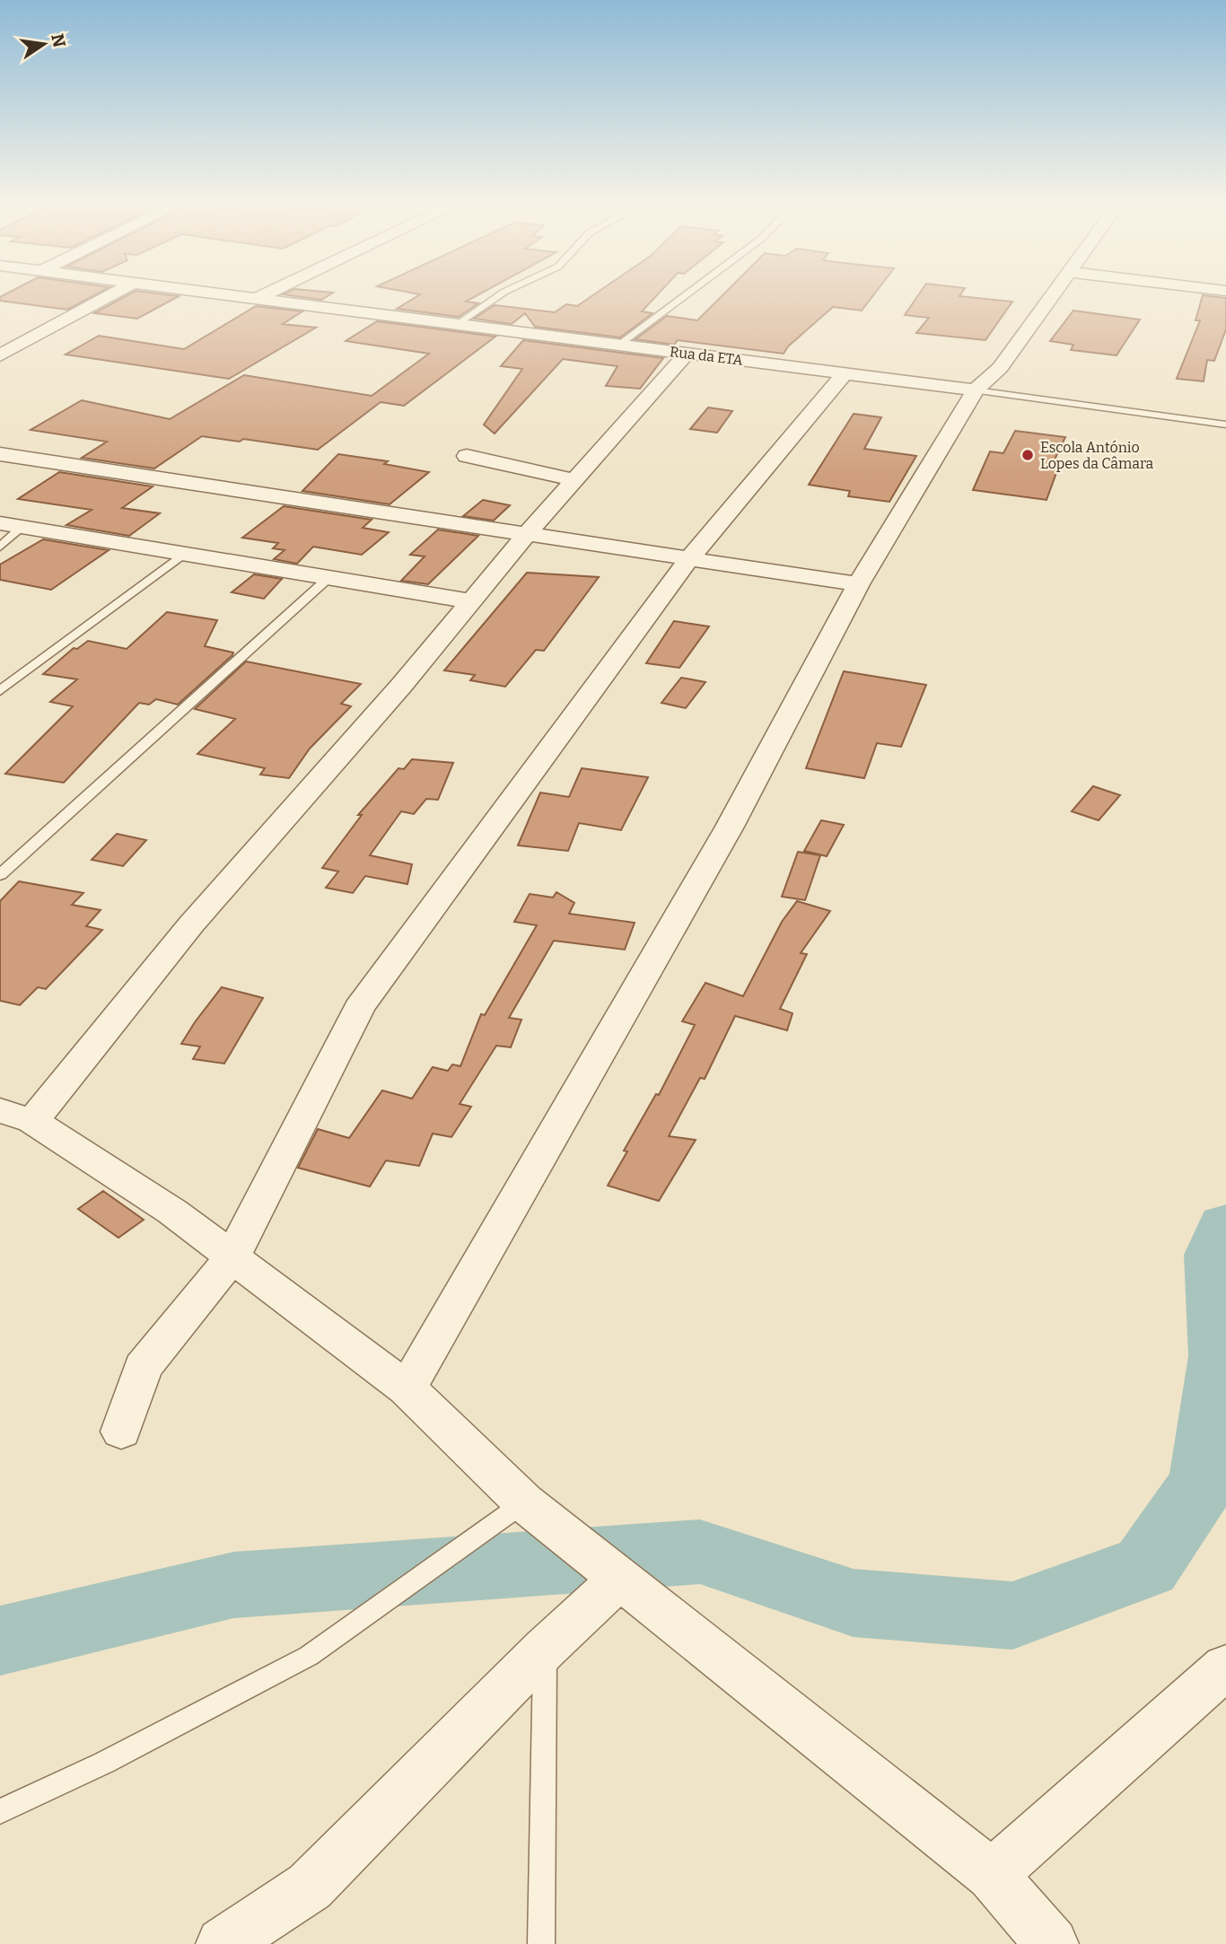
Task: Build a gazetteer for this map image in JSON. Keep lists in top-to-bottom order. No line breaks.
{"streets":{"street":["Rua da ETA"]},"places":["Escola António Lopes da Câmara"],"north":"right"}
